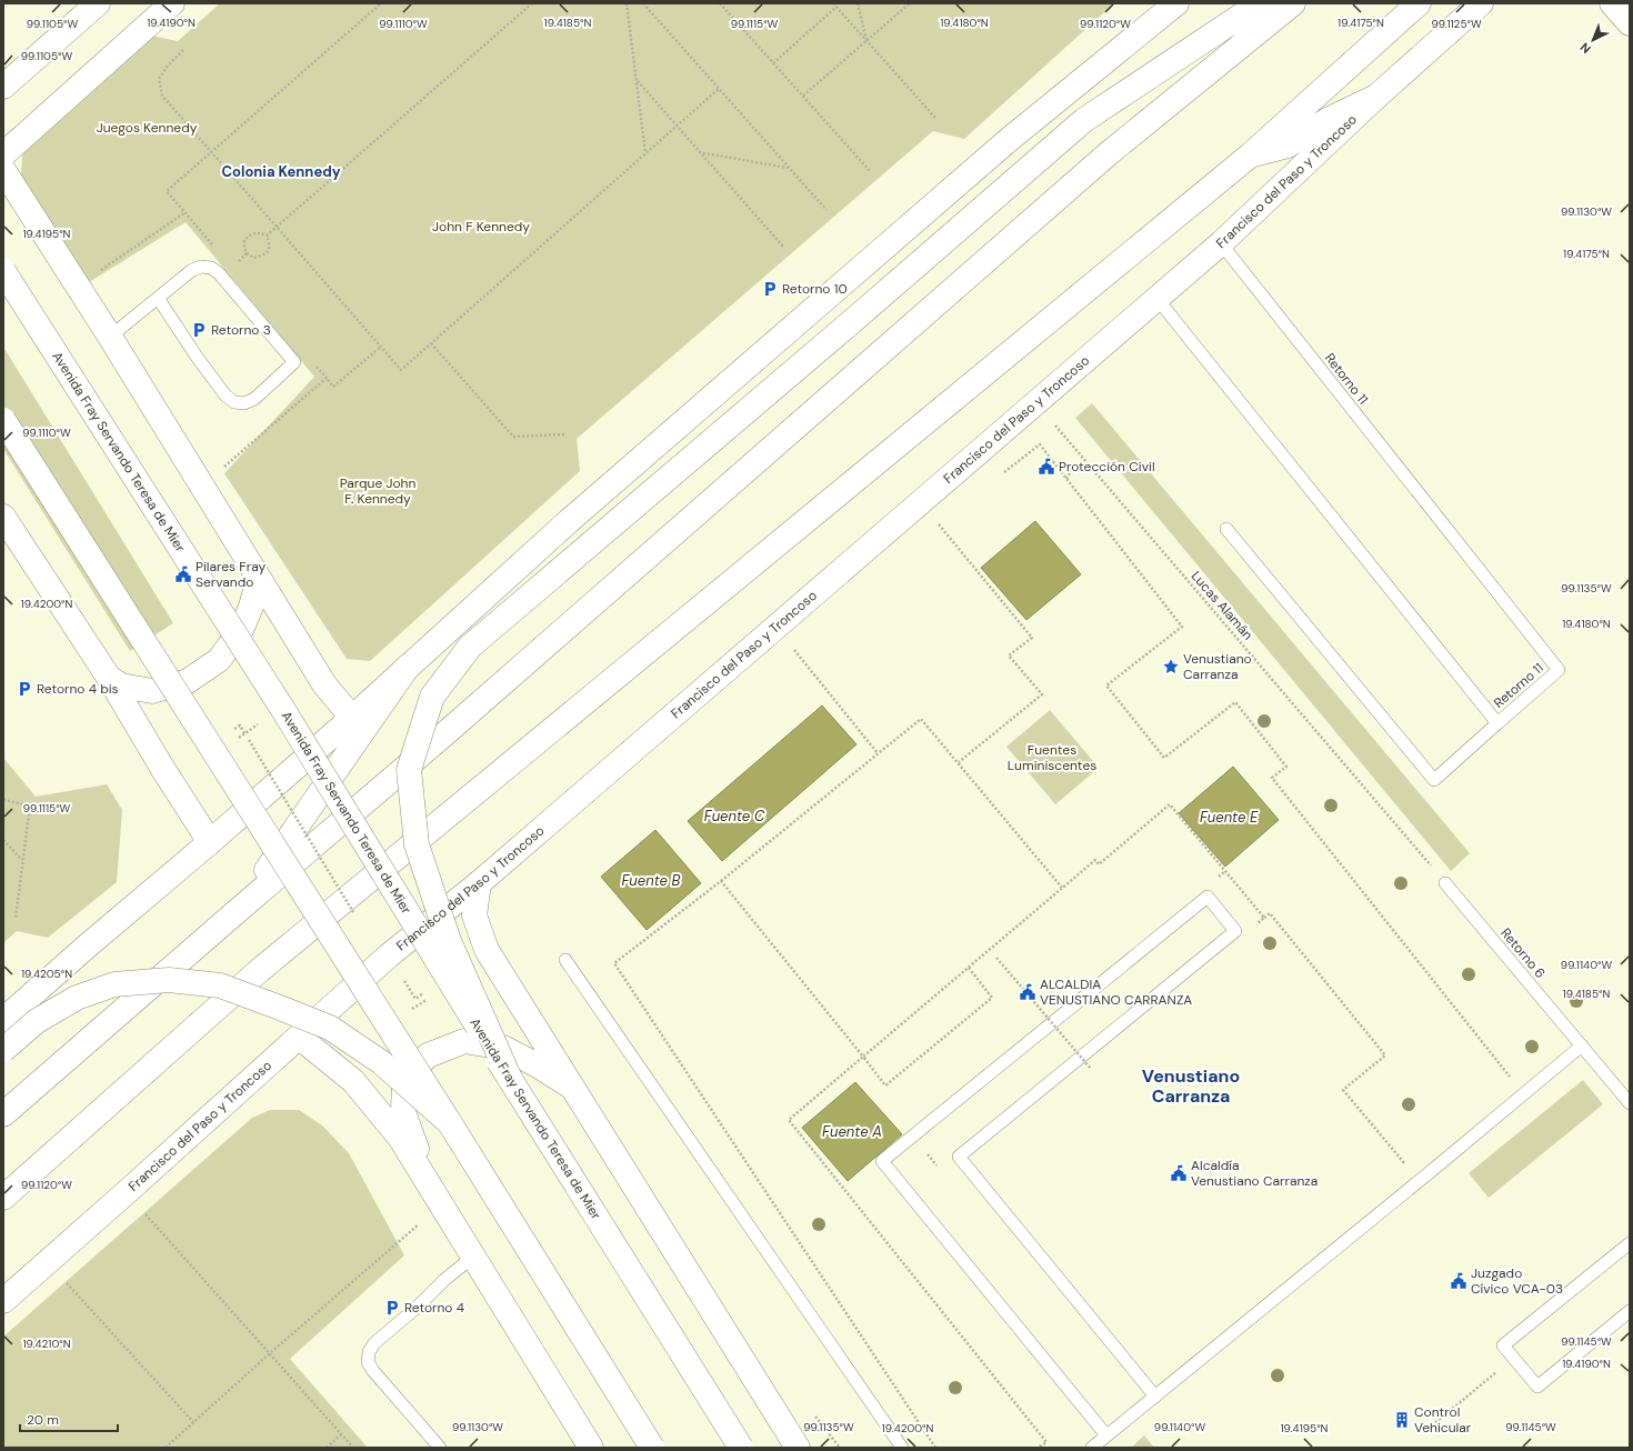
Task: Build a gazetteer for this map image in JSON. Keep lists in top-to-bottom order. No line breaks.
{"streets":{"main road":["Francisco del Paso y Troncoso","Avenida Fray Servando Teresa de Mier"],"lane":["Retorno 11","Retorno 6"],"path":["Lucas Alamán"]},"crossings":[["Francisco del Paso y Troncoso","Retorno 11"],["Francisco del Paso y Troncoso","Lucas Alamán"],["Lucas Alamán","Retorno 6"]],"districts":["Colonia Kennedy","Venustiano Carranza"],"water":["Fuente C","Fuente E","Fuente B","Fuente A"],"parks":["Juegos Kennedy","John F Kennedy","Parque John F. Kennedy","Fuentes Luminiscentes"],"places":{"parking":["Retorno 10","Retorno 3","Retorno 4 bis","Retorno 4"],"public building":["Protección Civil","Pilares Fray Servando","ALCALDIA VENUSTIANO CARRANZA","Alcaldía Venustiano Carranza","Juzgado Cívico VCA-03"],"place":["Venustiano Carranza"],"building":["Control Vehicular"]},"scale_bar":"20 m","north":"bottom left","coordinates":["19.4190°N","19.4185°N","19.4180°N","19.4175°N","99.1105°W","99.1110°W","99.1115°W","99.1120°W","99.1125°W","99.1130°W","19.4195°N","99.1135°W","19.4200°N","99.1140°W","19.4205°N","99.1145°W","19.4210°N"]}
